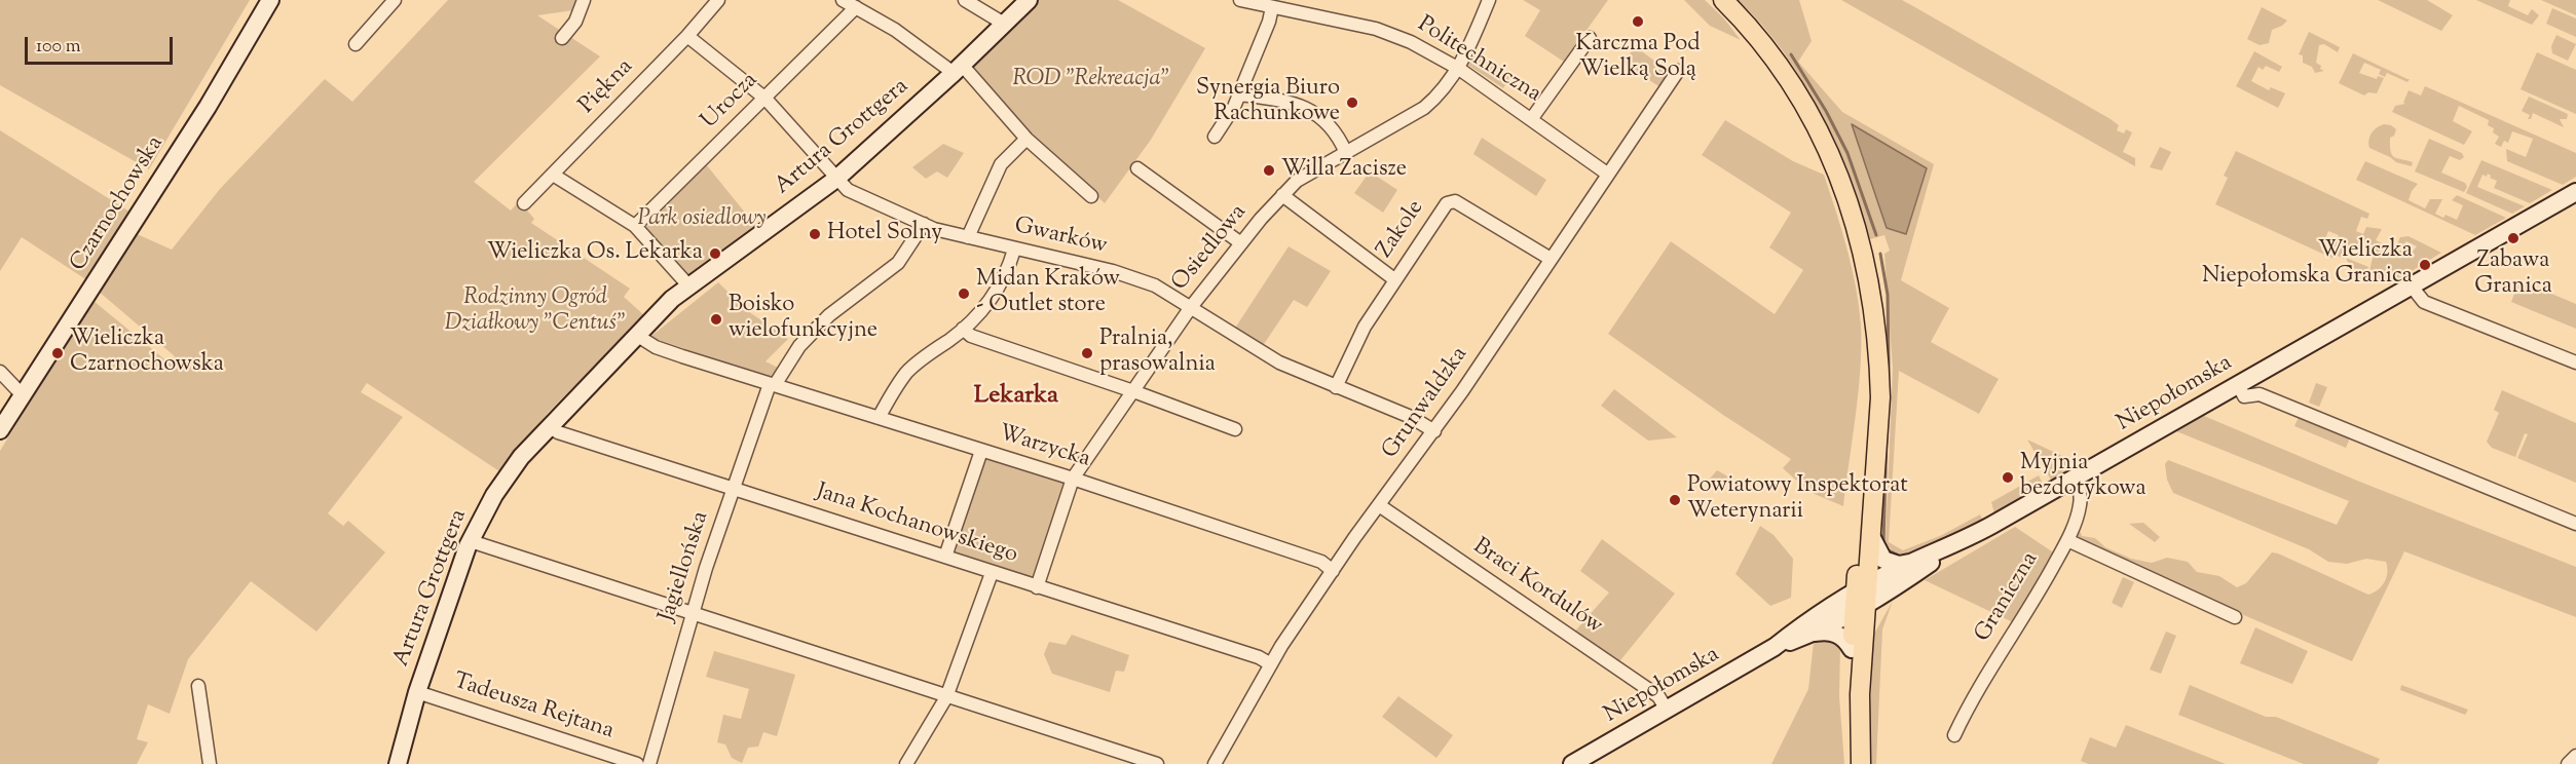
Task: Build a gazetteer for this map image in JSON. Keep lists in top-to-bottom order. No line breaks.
{"streets":{"street":["Politechniczna","Piękna","Urocza","Artura Grottgera","Czarnochowska","Zakole","Gwarków","Osiedlowa","Niepołomska","Grunwaldzka","Warzycka","Jana Kochanowskiego","Jagiellońska","Braci Kordulów","Graniczna","Tadeusza Rejtana"]},"crossings":[["Politechniczna","Osiedlowa"],["Politechniczna","Grunwaldzka"],["Piękna","Gwarków"],["Urocza","Gwarków"],["Artura Grottgera","Gwarków"],["Artura Grottgera","Warzycka"],["Artura Grottgera","Jana Kochanowskiego"],["Artura Grottgera","Tadeusza Rejtana"],["Zakole","Gwarków"],["Zakole","Grunwaldzka"],["Gwarków","Osiedlowa"],["Gwarków","Grunwaldzka"],["Gwarków","Jagiellońska"],["Osiedlowa","Warzycka"],["Osiedlowa","Jana Kochanowskiego"],["Niepołomska","Braci Kordulów"],["Niepołomska","Graniczna"],["Grunwaldzka","Warzycka"],["Grunwaldzka","Jana Kochanowskiego"],["Grunwaldzka","Braci Kordulów"],["Warzycka","Jagiellońska"],["Jana Kochanowskiego","Jagiellońska"]],"districts":["Lekarka"],"parks":["ROD \"Rekreacja\"","Park osiedlowy","Rodzinny Ogród Działkowy \"Centuś\""],"places":["Karczma Pod Wielką Solą","Synergia Biuro Rachunkowe","Willa Zacisze","Hotel Solny","Zabawa Granica","Wieliczka Os. Lekarka","Wieliczka Niepołomska Granica","Midan Kraków - Outlet store","Boisko wielofunkcyjne","Wieliczka Czarnochowska","Pralnia, prasowalnia","Myjnia bezdotykowa","Powiatowy Inspektorat Weterynarii"],"scale_bar":"100 m"}
